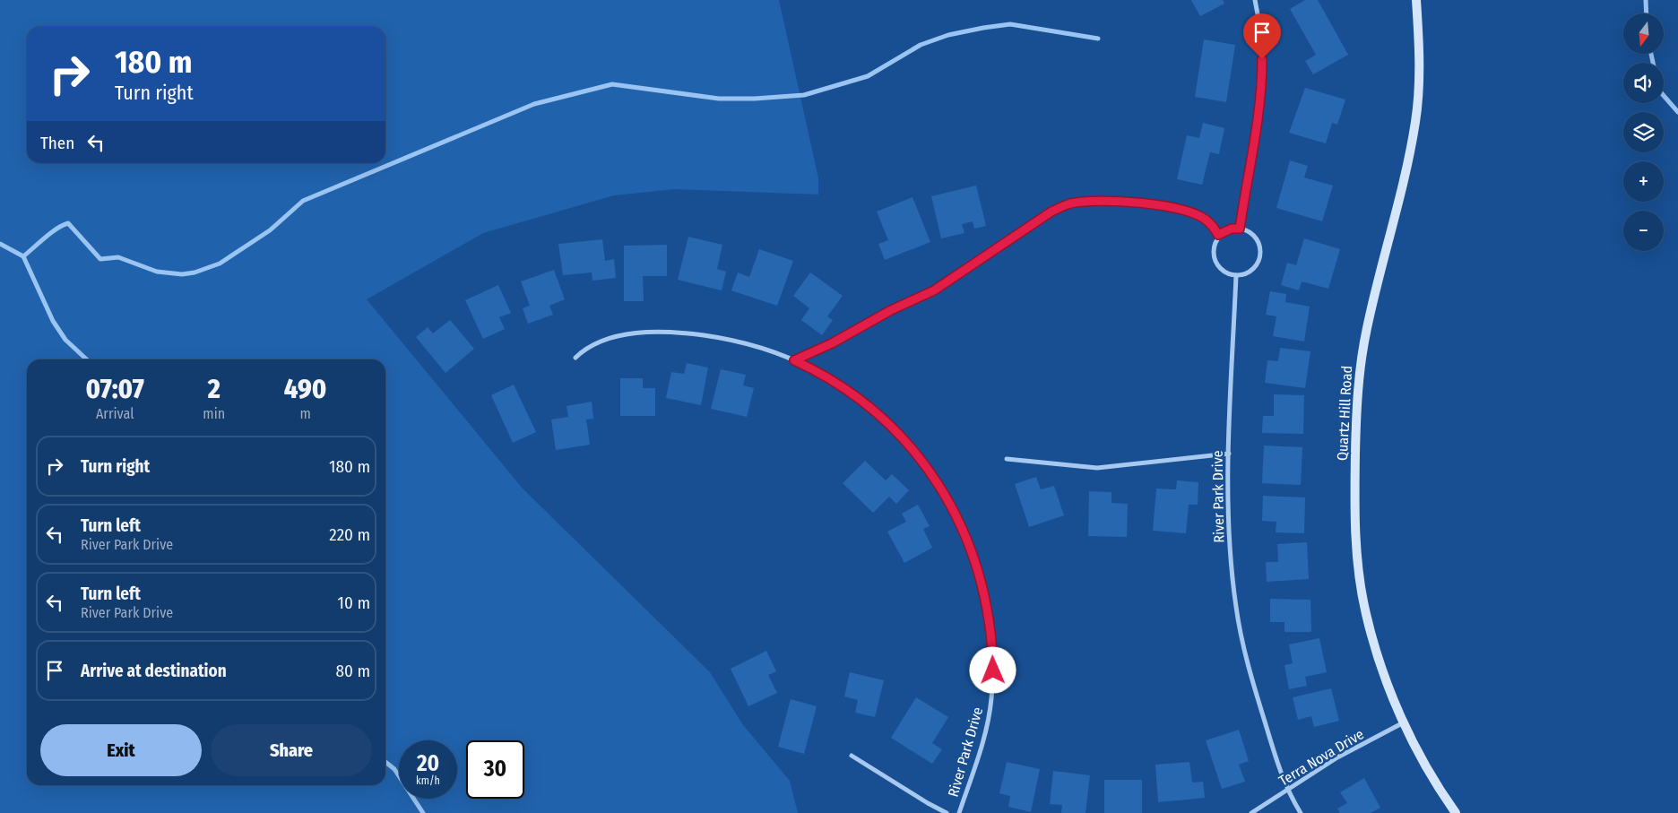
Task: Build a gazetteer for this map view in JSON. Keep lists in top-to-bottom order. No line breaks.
{"streets":{"street":["Quartz Hill Road","River Park Drive","Terra Nova Drive"]},"crossings":[["Quartz Hill Road","Terra Nova Drive"],["River Park Drive","Terra Nova Drive"]],"north":"bottom","page":{"map_buttons":["+","−"],"turn":["180 m","Turn right"],"then":"Then","eta":["07:07","Arrival","2","min","490","m"],"list":[{"name":"Turn right","value":"180 m"},{"name":"Turn left","note":"River Park Drive","value":"220 m"},{"name":"Turn left","note":"River Park Drive","value":"10 m"},{"name":"Arrive at destination","value":"80 m"}],"buttons":["Exit","Share"],"speed":"20 km/h","limit":"30"}}
